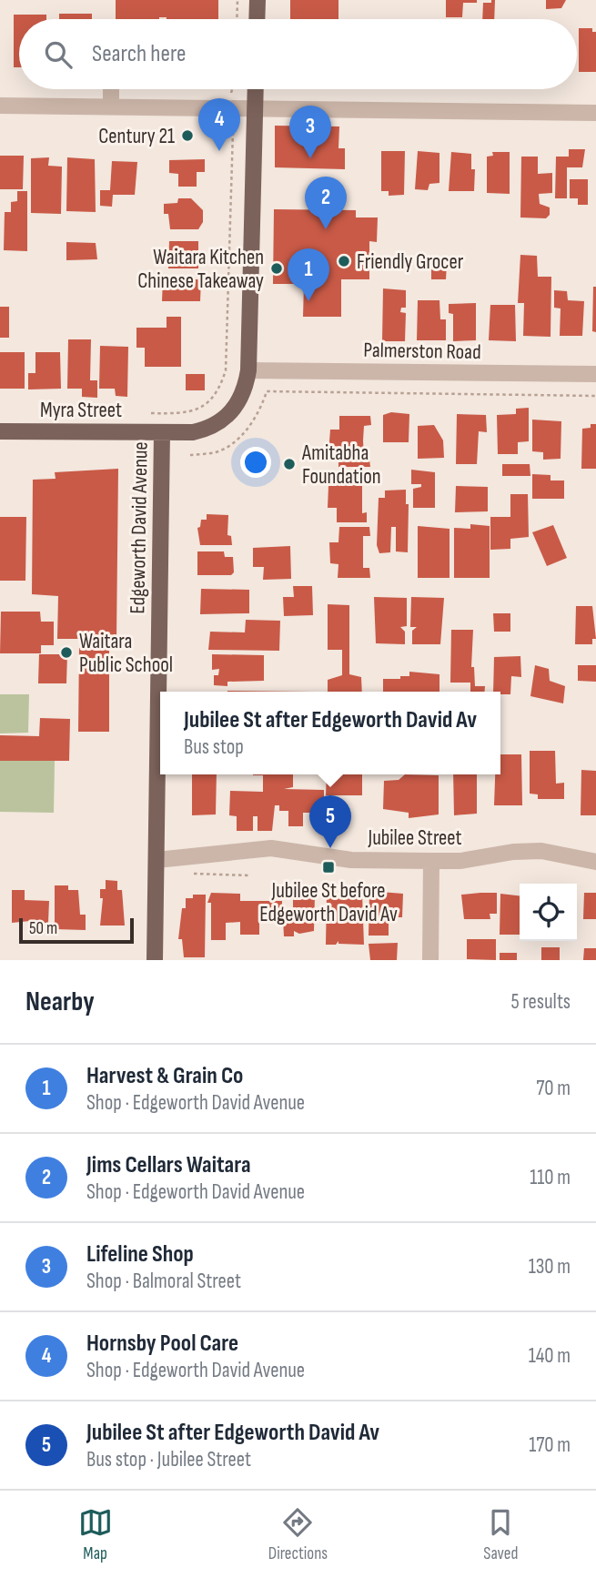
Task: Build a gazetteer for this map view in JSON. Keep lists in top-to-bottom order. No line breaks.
{"streets":{"main road":["Myra Street","Edgeworth David Avenue"],"street":["Palmerston Road","Jubilee Street"]},"crossings":[["Palmerston Road","Edgeworth David Avenue"],["Myra Street","Edgeworth David Avenue"],["Edgeworth David Avenue","Jubilee Street"]],"places":{"other":["Century 21","Friendly Grocer","Waitara Kitchen Chinese Takeaway","Amitabha Foundation","Waitara Public School"],"transit":["Jubilee St before Edgeworth David Av"]},"scale_bar":"50 m","page":{"search":"Search here","pins":["4","3","2","1","5"],"popup":["Jubilee St after Edgeworth David Av","Bus stop"],"scale":"50 m","heading":["Nearby","5 results"],"list":[{"mark":"1","name":"Harvest & Grain Co","note":"Shop · Edgeworth David Avenue","value":"70 m"},{"mark":"2","name":"Jims Cellars Waitara","note":"Shop · Edgeworth David Avenue","value":"110 m"},{"mark":"3","name":"Lifeline Shop","note":"Shop · Balmoral Street","value":"130 m"},{"mark":"4","name":"Hornsby Pool Care","note":"Shop · Edgeworth David Avenue","value":"140 m"},{"mark":"5","name":"Jubilee St after Edgeworth David Av","note":"Bus stop · Jubilee Street","value":"170 m"}],"nav":["Map","Directions","Saved"]}}
